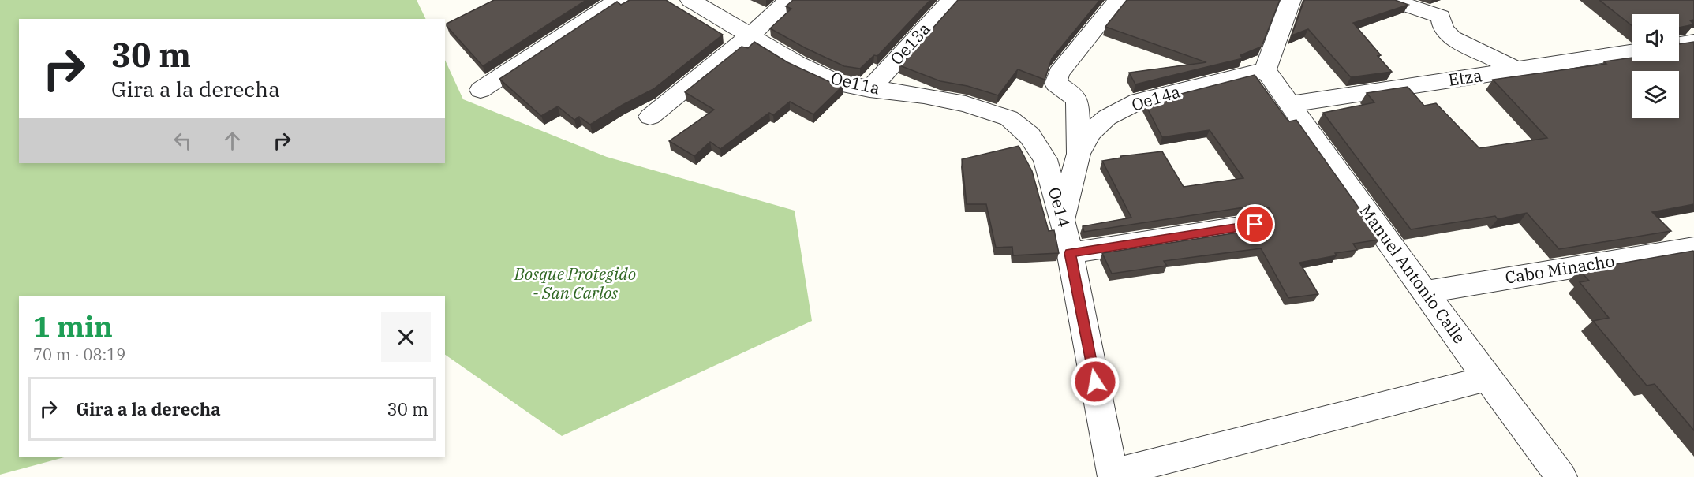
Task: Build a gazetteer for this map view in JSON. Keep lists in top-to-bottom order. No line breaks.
{"streets":{"street":["Oe13a","Etza","Oe11a","Oe14a","Oe14","Cabo Minacho","Manuel Antonio Calle"]},"crossings":[["Oe13a","Oe11a"],["Etza","Manuel Antonio Calle"],["Oe11a","Oe14"],["Oe14a","Oe14"],["Oe14a","Manuel Antonio Calle"],["Cabo Minacho","Manuel Antonio Calle"]],"parks":["Bosque Protegido - San Carlos"],"page":{"turn":["30 m","Gira a la derecha"],"heading":["1 min","70 m · 08:19"],"list":[{"name":"Gira a la derecha","value":"30 m"}]}}
